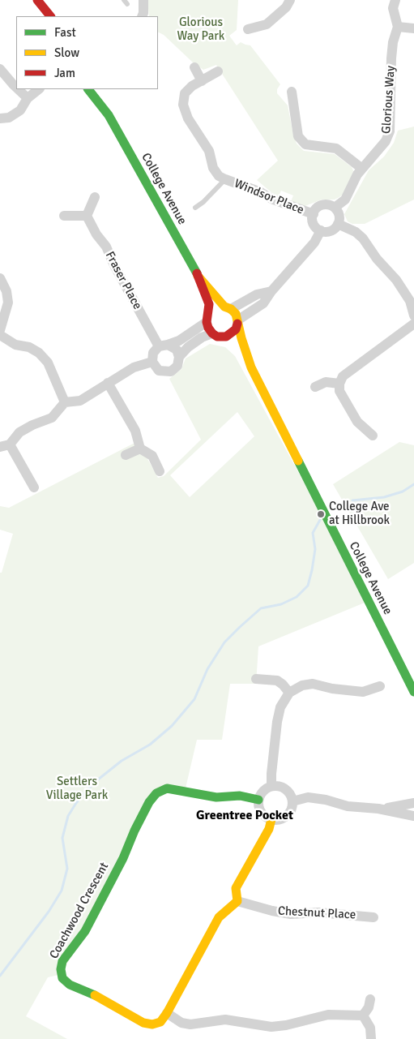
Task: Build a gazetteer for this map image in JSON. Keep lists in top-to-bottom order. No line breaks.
{"streets":{"street":["Glorious Way","College Avenue","Windsor Place","Fraser Place","Coachwood Crescent","Chestnut Place"]},"crossings":[["Glorious Way","Windsor Place"],["Coachwood Crescent","Chestnut Place"]],"districts":["Greentree Pocket"],"parks":["Glorious Way Park","Settlers Village Park"],"places":["College Ave at Hillbrook"],"legend":["Fast","Slow","Jam"]}
